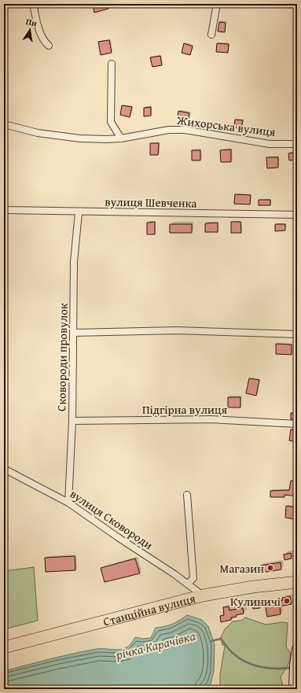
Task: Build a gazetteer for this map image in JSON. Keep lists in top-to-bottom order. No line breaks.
{"streets":{"highway":["Станційна вулиця"],"street":["Жихорська вулиця","вулиця Шевченка","Сковороди провулок","Підгірна вулиця","вулиця Сковороди"]},"crossings":[["вулиця Шевченка","Сковороди провулок"],["Сковороди провулок","Підгірна вулиця"],["Сковороди провулок","вулиця Сковороди"],["вулиця Сковороди","Станційна вулиця"]],"water":["річка Карачівка"],"places":["Магазин","Кулиничі"],"north":"top"}
